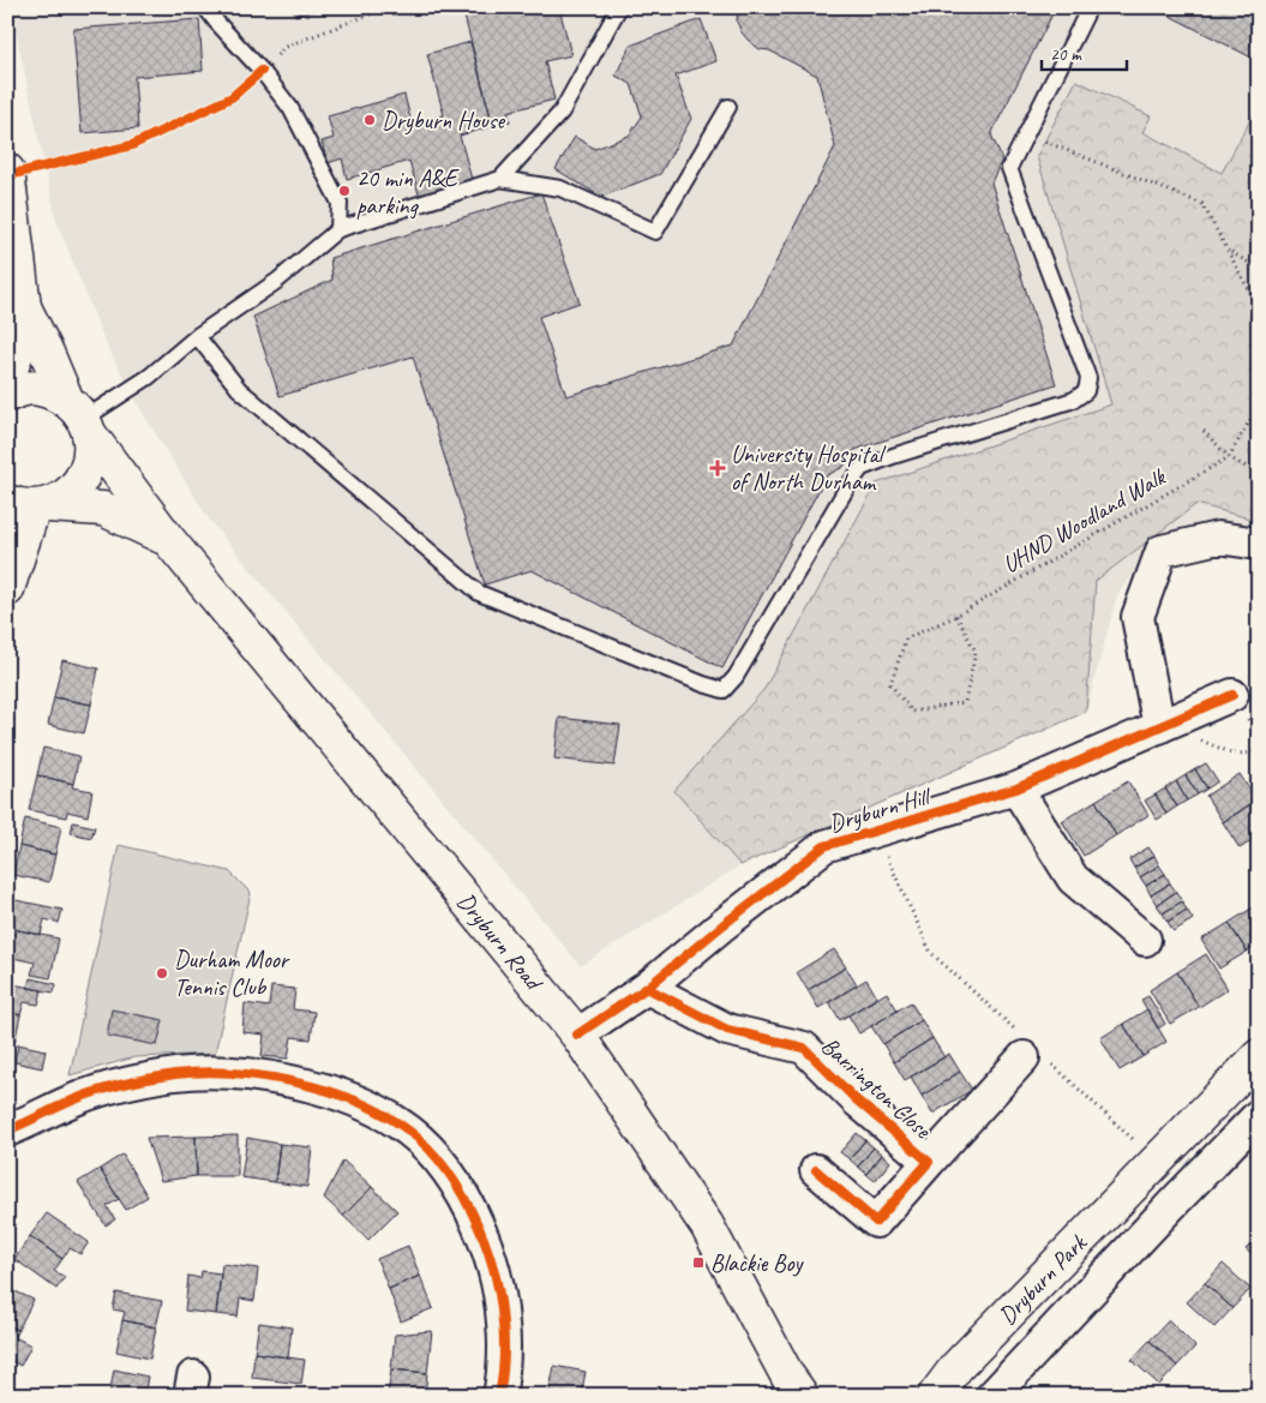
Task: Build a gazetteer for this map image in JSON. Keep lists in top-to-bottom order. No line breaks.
{"streets":{"main road":["Dryburn Road","Dryburn Park"],"street":["Dryburn Hill","Barrington Close"],"path":["UHND Woodland Walk"]},"crossings":[["Dryburn Hill","Dryburn Road"],["Dryburn Hill","Barrington Close"]],"places":{"other":["Dryburn House","20 min A&E parking","Durham Moor Tennis Club"],"health":["University Hospital of North Durham"],"transit":["Blackie Boy"]},"scale_bar":"20 m"}
